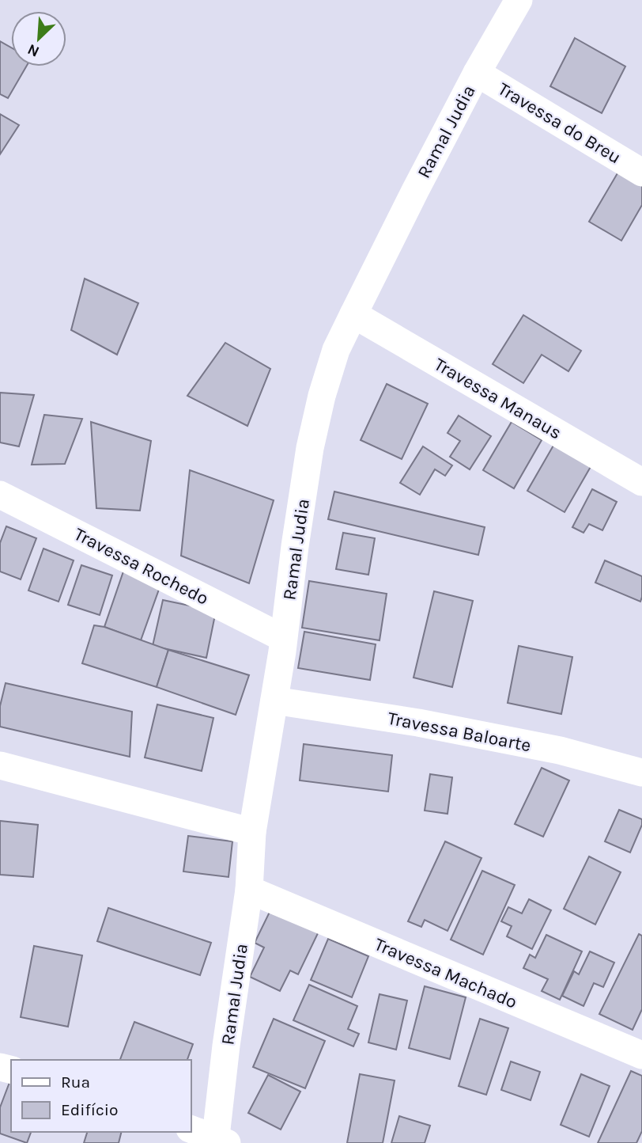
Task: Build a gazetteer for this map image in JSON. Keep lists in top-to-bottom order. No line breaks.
{"streets":{"street":["Travessa do Breu","Ramal Judia","Travessa Manaus","Travessa Rochedo","Travessa Baloarte","Travessa Machado"]},"crossings":[["Travessa do Breu","Ramal Judia"],["Ramal Judia","Travessa Manaus"],["Ramal Judia","Travessa Rochedo"],["Ramal Judia","Travessa Baloarte"],["Ramal Judia","Travessa Machado"]],"legend":["Rua","Edifício"],"north":"bottom left"}
